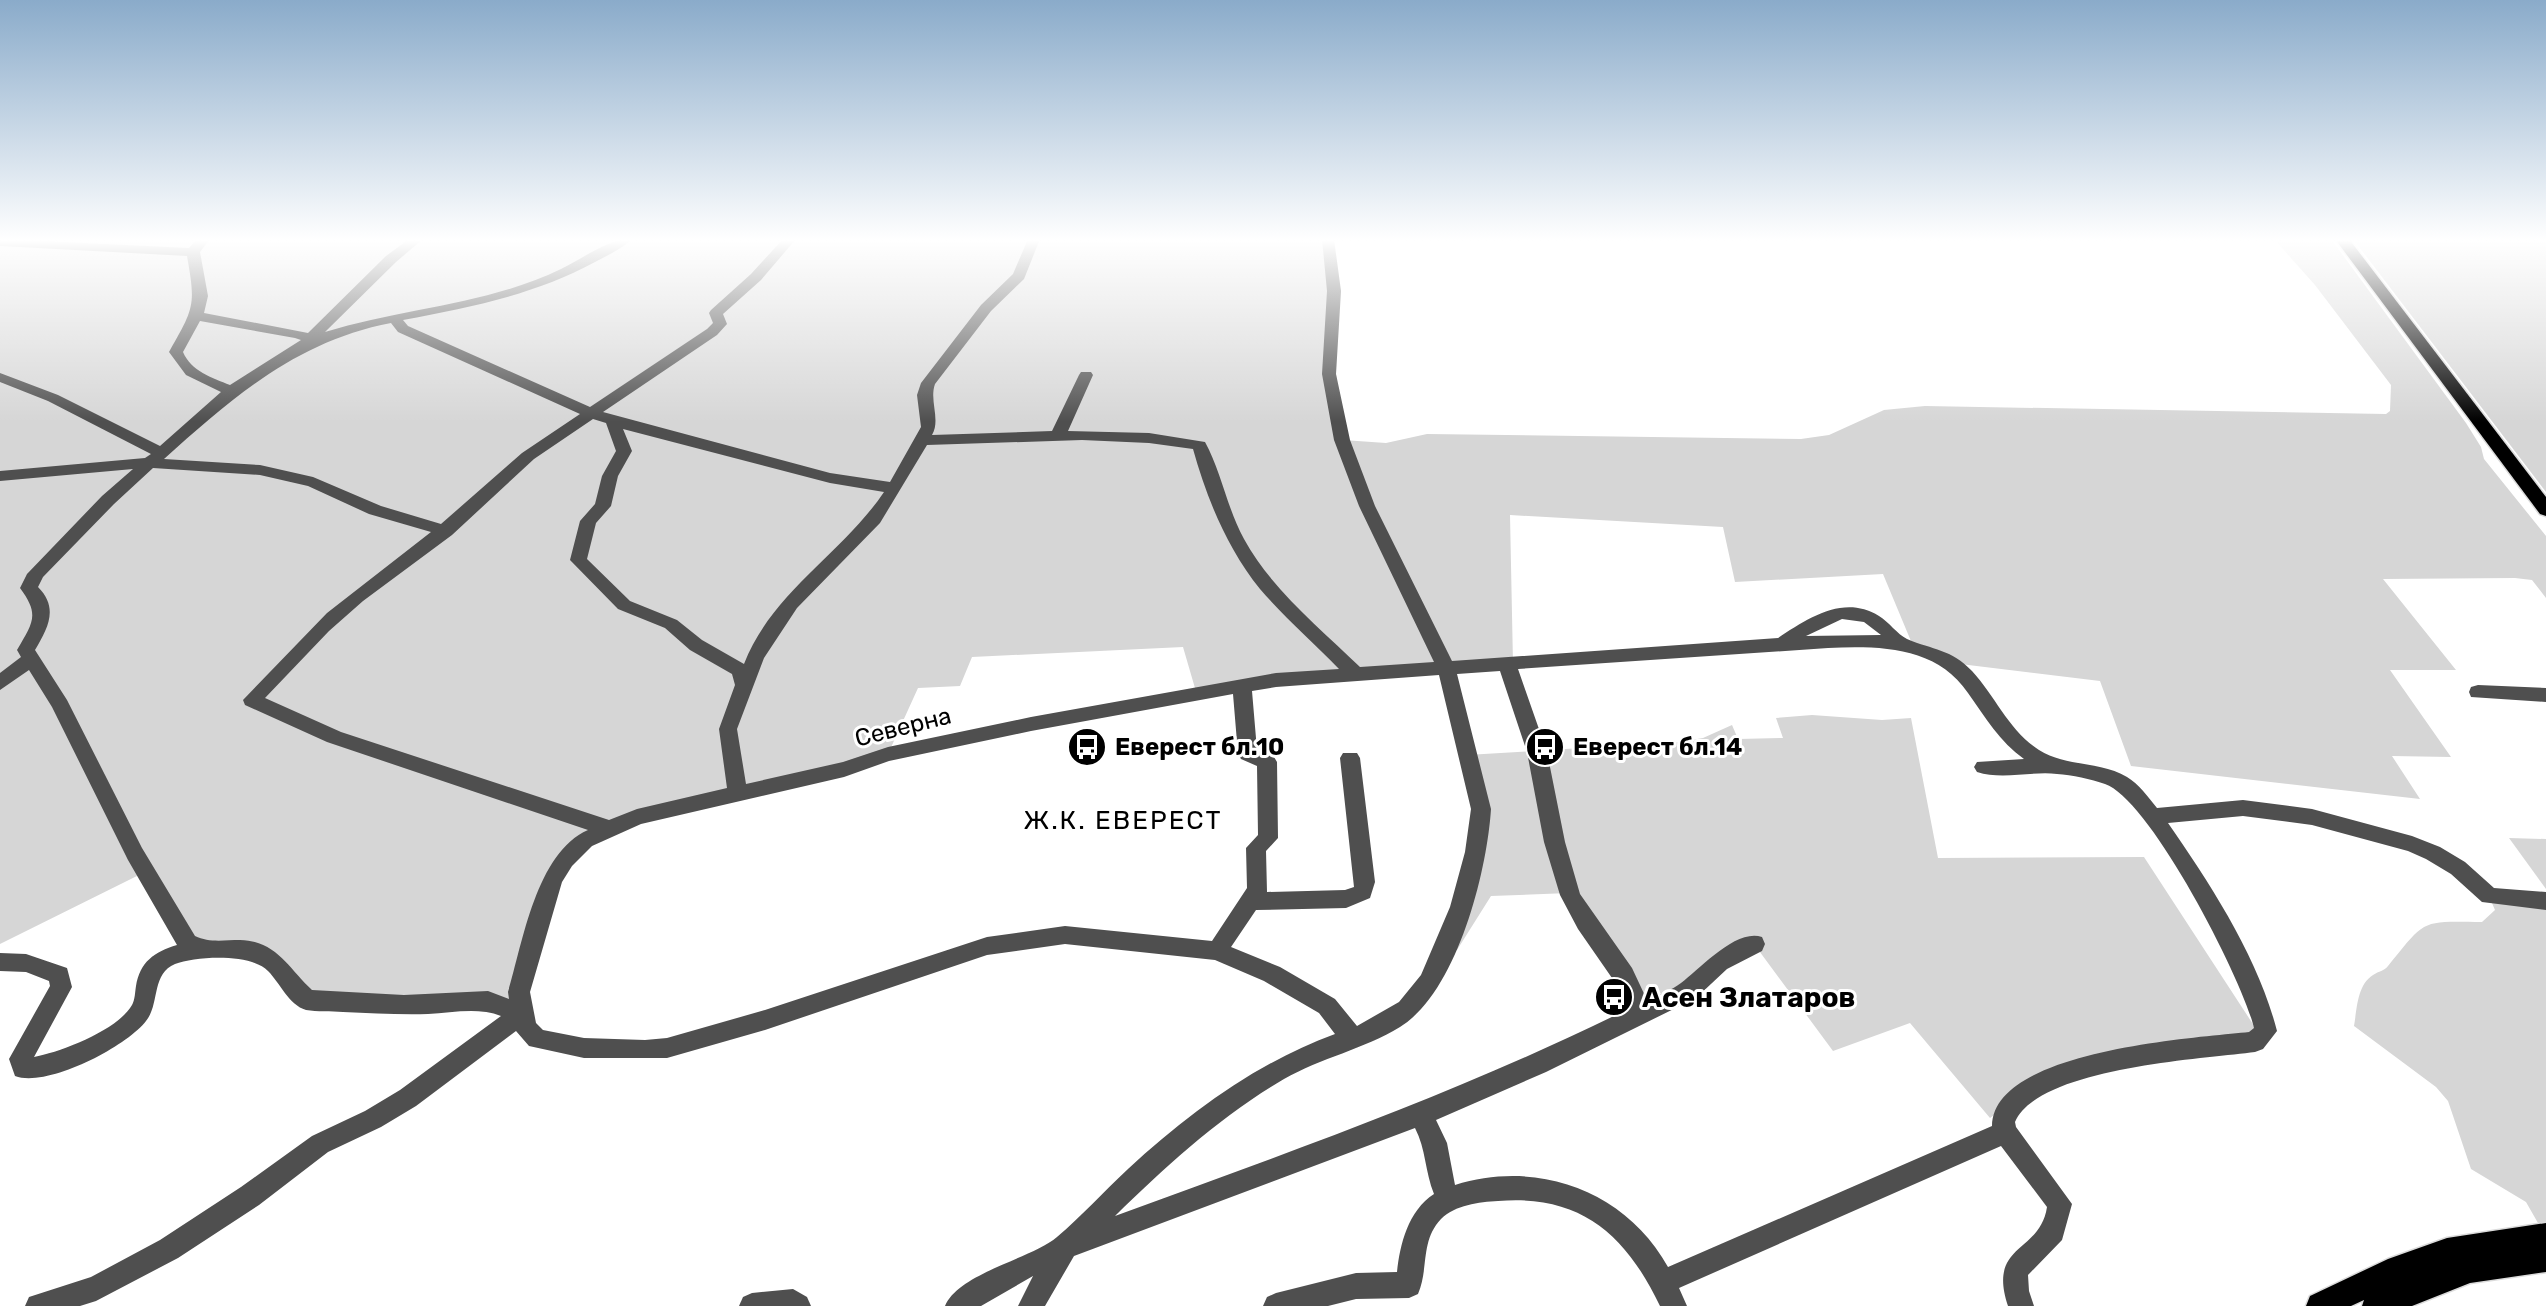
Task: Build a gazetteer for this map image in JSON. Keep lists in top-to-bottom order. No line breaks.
{"streets":{"street":["Северна"]},"districts":["Ж.К. ЕВЕРЕСТ"],"places":{"bus stop":["Еверест бл.10","Еверест бл.14","Асен Златаров"]}}
